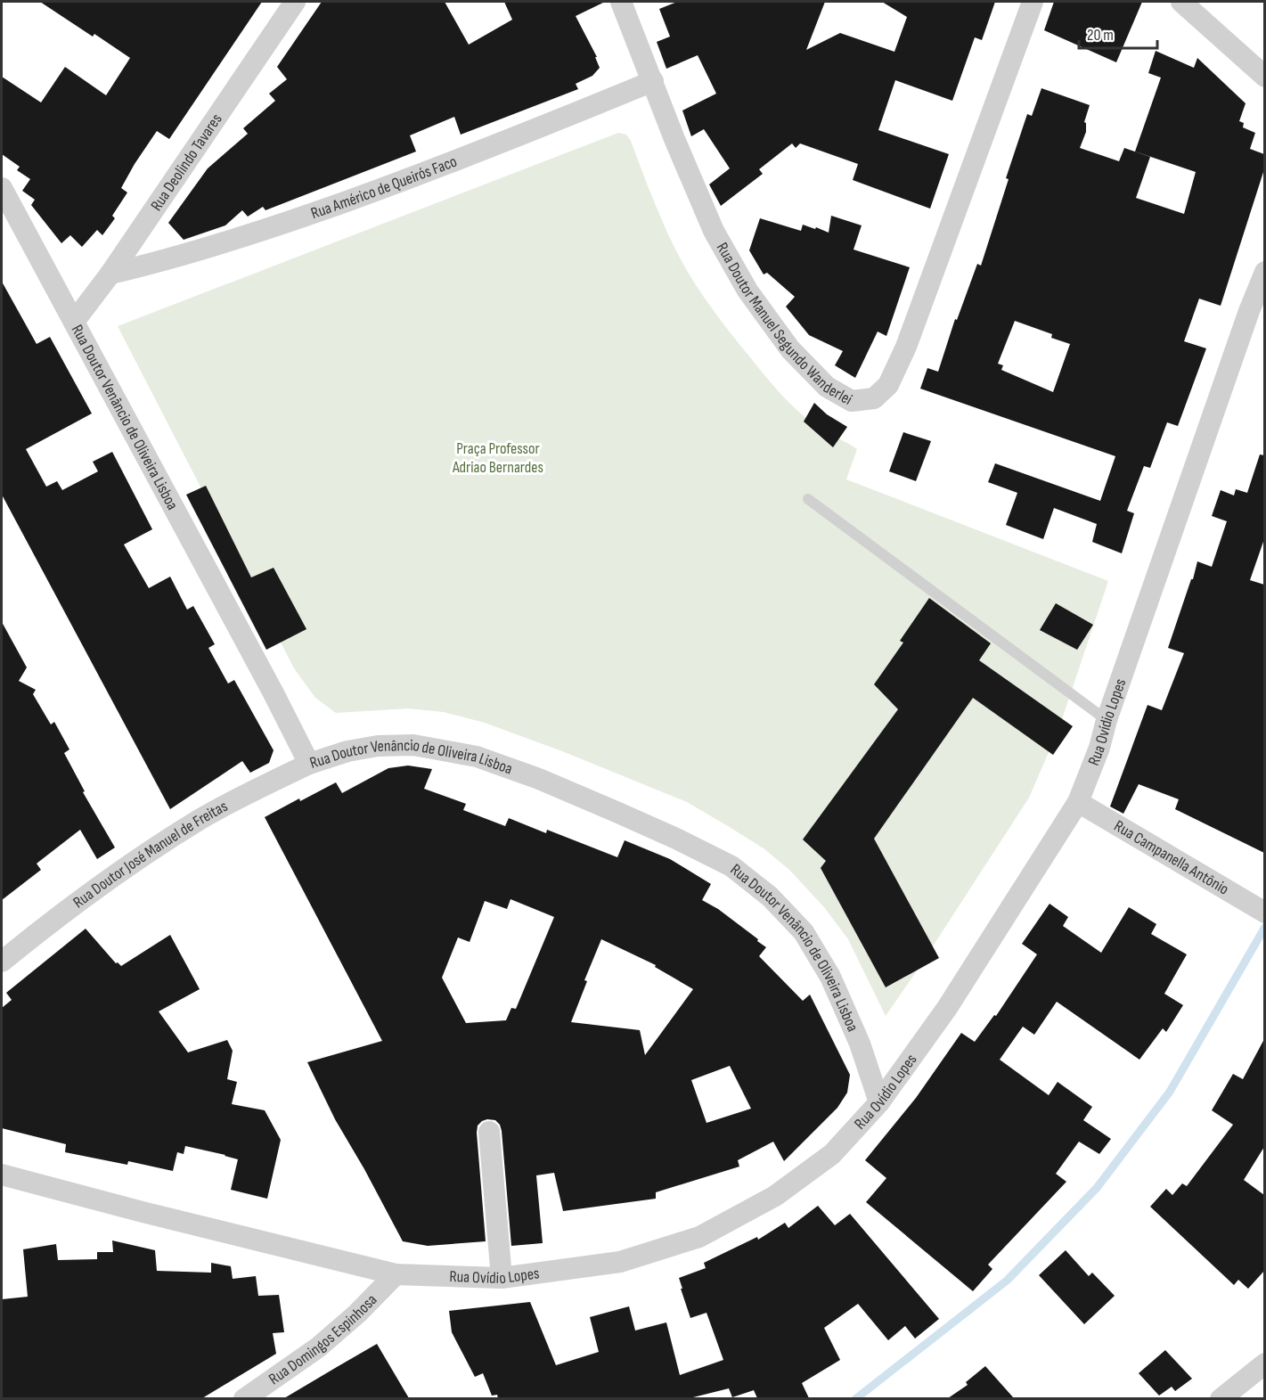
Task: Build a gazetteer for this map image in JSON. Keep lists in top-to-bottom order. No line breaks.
{"streets":{"street":["Rua Deolindo Tavares","Rua Américo de Queirós Faco","Rua Doutor Manuel Segundo Wanderlei","Rua Doutor Venâncio de Oliveira Lisboa","Rua Ovídio Lopes","Rua Doutor José Manuel de Freitas","Rua Campanella Antônio","Rua Domingos Espinhosa"]},"crossings":[["Rua Deolindo Tavares","Rua Américo de Queirós Faco"],["Rua Deolindo Tavares","Rua Doutor Venâncio de Oliveira Lisboa"],["Rua Américo de Queirós Faco","Rua Doutor Manuel Segundo Wanderlei"],["Rua Doutor Venâncio de Oliveira Lisboa","Rua Ovídio Lopes"],["Rua Doutor Venâncio de Oliveira Lisboa","Rua Doutor José Manuel de Freitas"],["Rua Ovídio Lopes","Rua Campanella Antônio"],["Rua Ovídio Lopes","Rua Domingos Espinhosa"]],"parks":["Praça Professor Adriao Bernardes"],"scale_bar":"20 m"}
